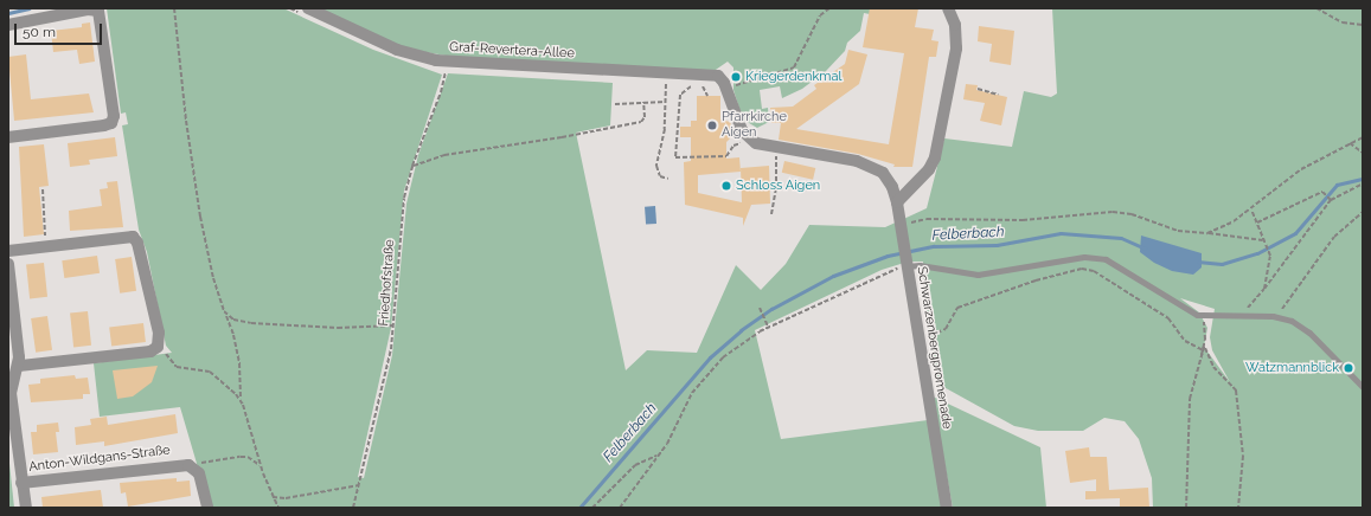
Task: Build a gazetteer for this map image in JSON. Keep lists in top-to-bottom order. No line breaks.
{"streets":{"street":["Graf-Revertera-Allee","Schwarzenbergpromenade","Anton-Wildgans-Straße"],"path":["Friedhofstraße"]},"crossings":[["Graf-Revertera-Allee","Friedhofstraße"]],"water":["Felberbach"],"places":["Kriegerdenkmal","Pfarrkirche Aigen","Schloss Aigen","Watzmannblick"],"scale_bar":"50 m"}
